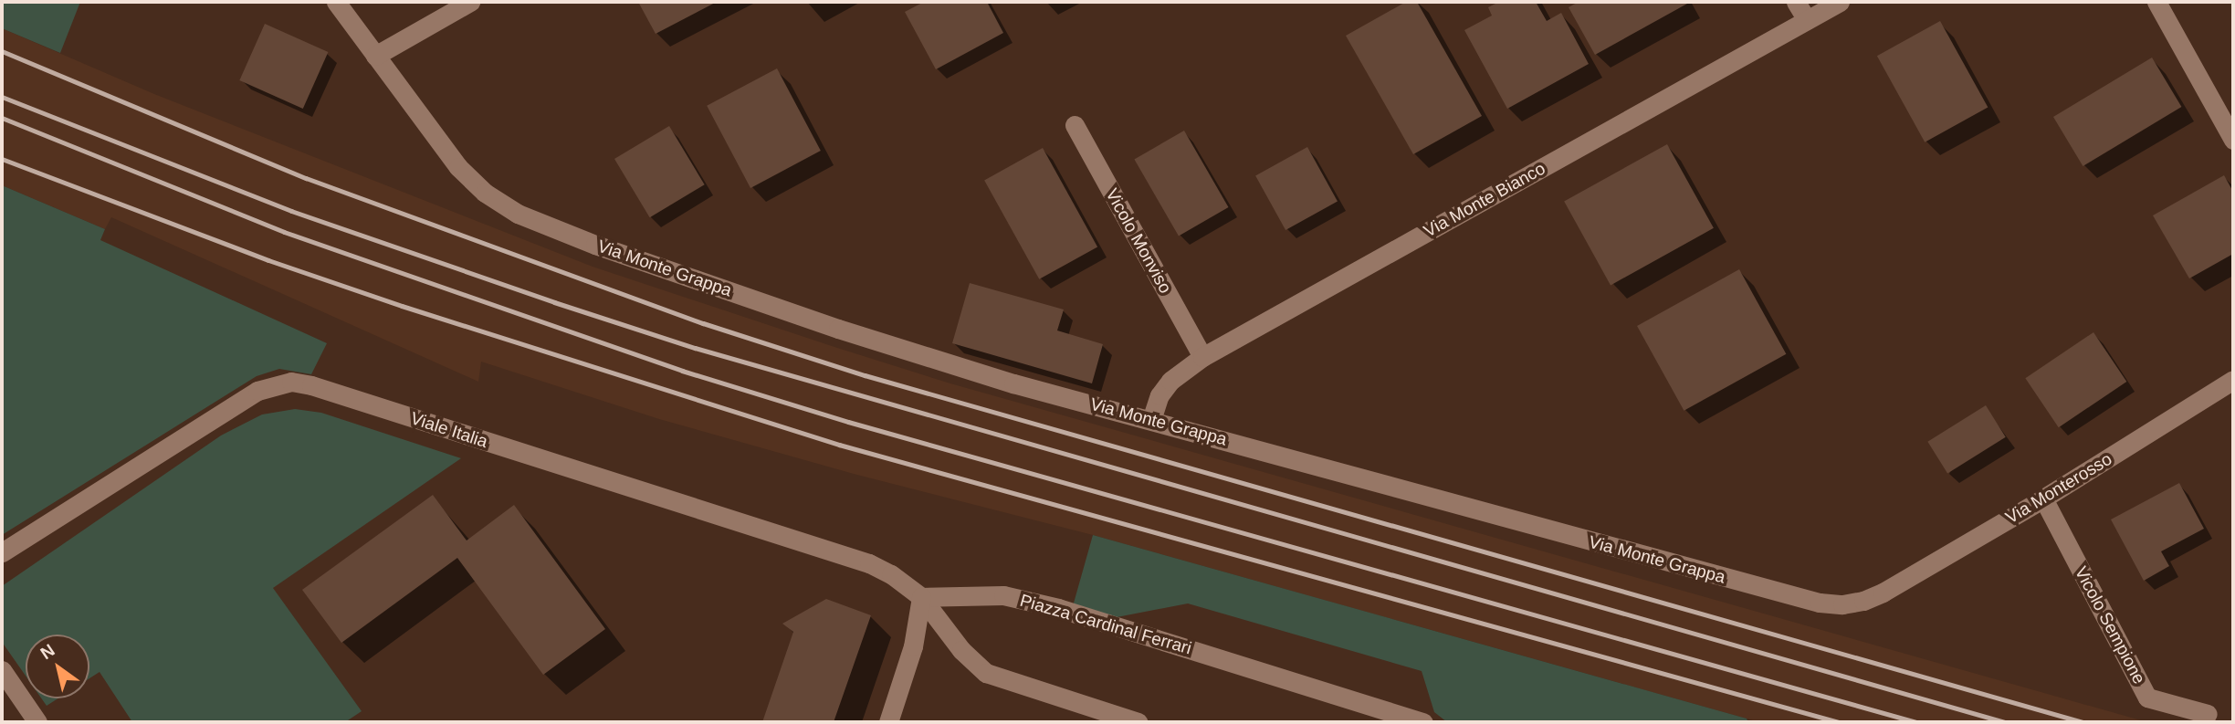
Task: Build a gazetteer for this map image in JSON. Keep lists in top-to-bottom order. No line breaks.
{"streets":{"street":["Via Monte Bianco","Vicolo Monviso","Via Monte Grappa","Viale Italia","Via Monterosso","Piazza Cardinal Ferrari","Vicolo Sempione"]},"crossings":[["Via Monte Bianco","Vicolo Monviso"],["Via Monte Bianco","Via Monte Grappa"],["Via Monte Grappa","Via Monterosso"],["Viale Italia","Piazza Cardinal Ferrari"],["Via Monterosso","Vicolo Sempione"]],"north":"top left"}
